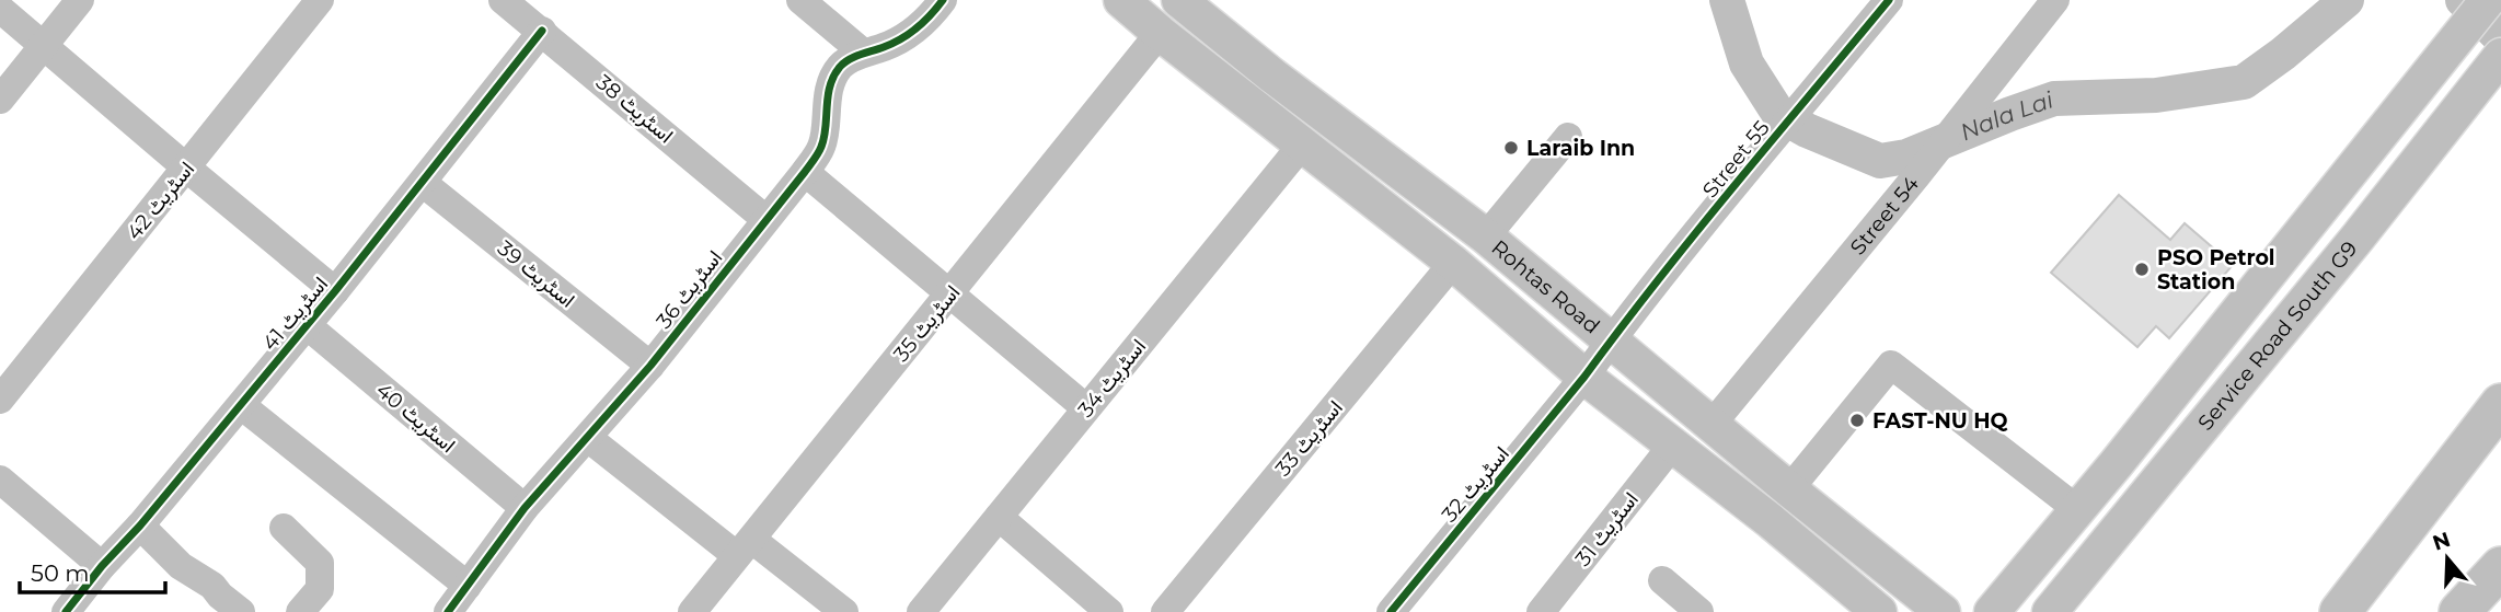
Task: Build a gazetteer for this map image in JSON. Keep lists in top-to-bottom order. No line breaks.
{"streets":{"main road":["Rohtas Road","Service Road South G9"],"street":["اسٹریٹ 38","Street 55","اسٹریٹ 42","Street 54","اسٹریٹ 39","اسٹریٹ 36","اسٹریٹ 41","اسٹریٹ 35","اسٹریٹ 34","اسٹریٹ 40","اسٹریٹ 33","اسٹریٹ 32","اسٹریٹ 31"]},"crossings":[["اسٹریٹ 38","اسٹریٹ 36"],["اسٹریٹ 38","اسٹریٹ 41"],["Street 55","Rohtas Road"],["Street 55","اسٹریٹ 32"],["Street 54","Rohtas Road"],["اسٹریٹ 39","اسٹریٹ 36"],["اسٹریٹ 39","اسٹریٹ 41"],["Rohtas Road","اسٹریٹ 35"],["Rohtas Road","اسٹریٹ 34"],["Rohtas Road","اسٹریٹ 33"],["Rohtas Road","اسٹریٹ 32"],["Rohtas Road","اسٹریٹ 31"],["اسٹریٹ 36","اسٹریٹ 40"],["اسٹریٹ 41","اسٹریٹ 40"]],"water":["Nala Lai"],"places":["Laraib Inn","PSO Petrol Station","FAST-NU HQ"],"scale_bar":"50 m","north":"top"}
